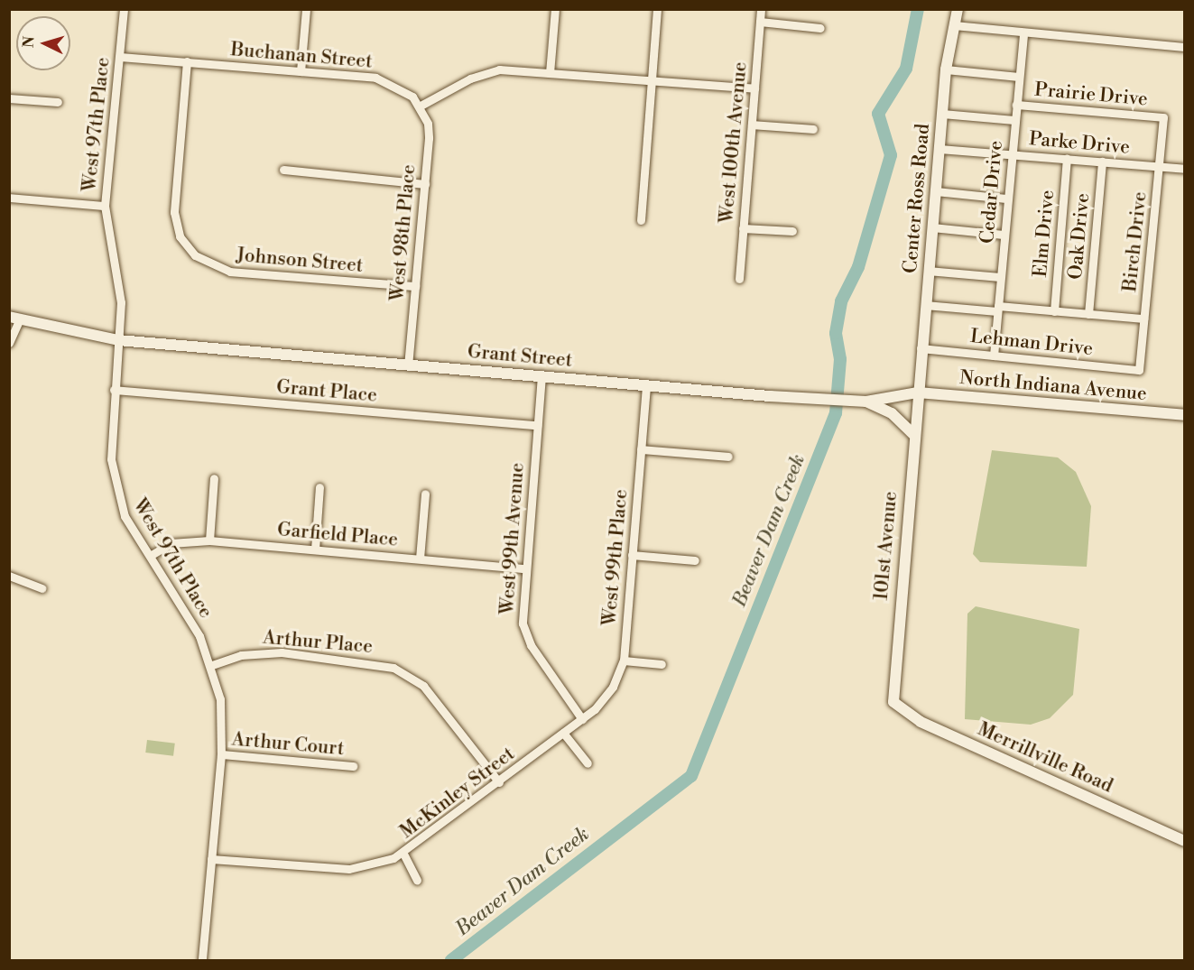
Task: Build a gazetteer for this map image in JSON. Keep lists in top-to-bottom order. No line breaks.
{"streets":{"street":["Buchanan Street","Prairie Drive","West 97th Place","West 100th Avenue","Parke Drive","Cedar Drive","Center Ross Road","West 98th Place","Elm Drive","Oak Drive","Birch Drive","Johnson Street","Lehman Drive","Grant Street","North Indiana Avenue","Grant Place","Garfield Place","West 99th Avenue","101st Avenue","West 99th Place","Arthur Place","Arthur Court","Merrillville Road","McKinley Street"]},"crossings":[["Buchanan Street","West 97th Place"],["Buchanan Street","West 98th Place"],["Buchanan Street","Johnson Street"],["Prairie Drive","Cedar Drive"],["Prairie Drive","Center Ross Road"],["Prairie Drive","Birch Drive"],["West 97th Place","Grant Street"],["West 97th Place","Grant Place"],["West 97th Place","Garfield Place"],["West 97th Place","Arthur Place"],["West 97th Place","Arthur Court"],["West 97th Place","McKinley Street"],["Parke Drive","Cedar Drive"],["Parke Drive","Center Ross Road"],["Parke Drive","Elm Drive"],["Parke Drive","Oak Drive"],["Parke Drive","Birch Drive"],["Cedar Drive","Lehman Drive"],["Center Ross Road","Lehman Drive"],["Center Ross Road","Grant Street"],["Center Ross Road","North Indiana Avenue"],["Center Ross Road","101st Avenue"],["West 98th Place","Johnson Street"],["West 98th Place","Grant Street"],["Birch Drive","Lehman Drive"],["Grant Street","North Indiana Avenue"],["Grant Street","West 99th Avenue"],["Grant Street","101st Avenue"],["Grant Street","West 99th Place"],["North Indiana Avenue","101st Avenue"],["Grant Place","West 99th Avenue"],["Garfield Place","West 99th Avenue"],["West 99th Avenue","West 99th Place"],["West 99th Avenue","McKinley Street"],["101st Avenue","Merrillville Road"],["West 99th Place","McKinley Street"],["Arthur Place","McKinley Street"]],"water":["Beaver Dam Creek"],"north":"left"}
